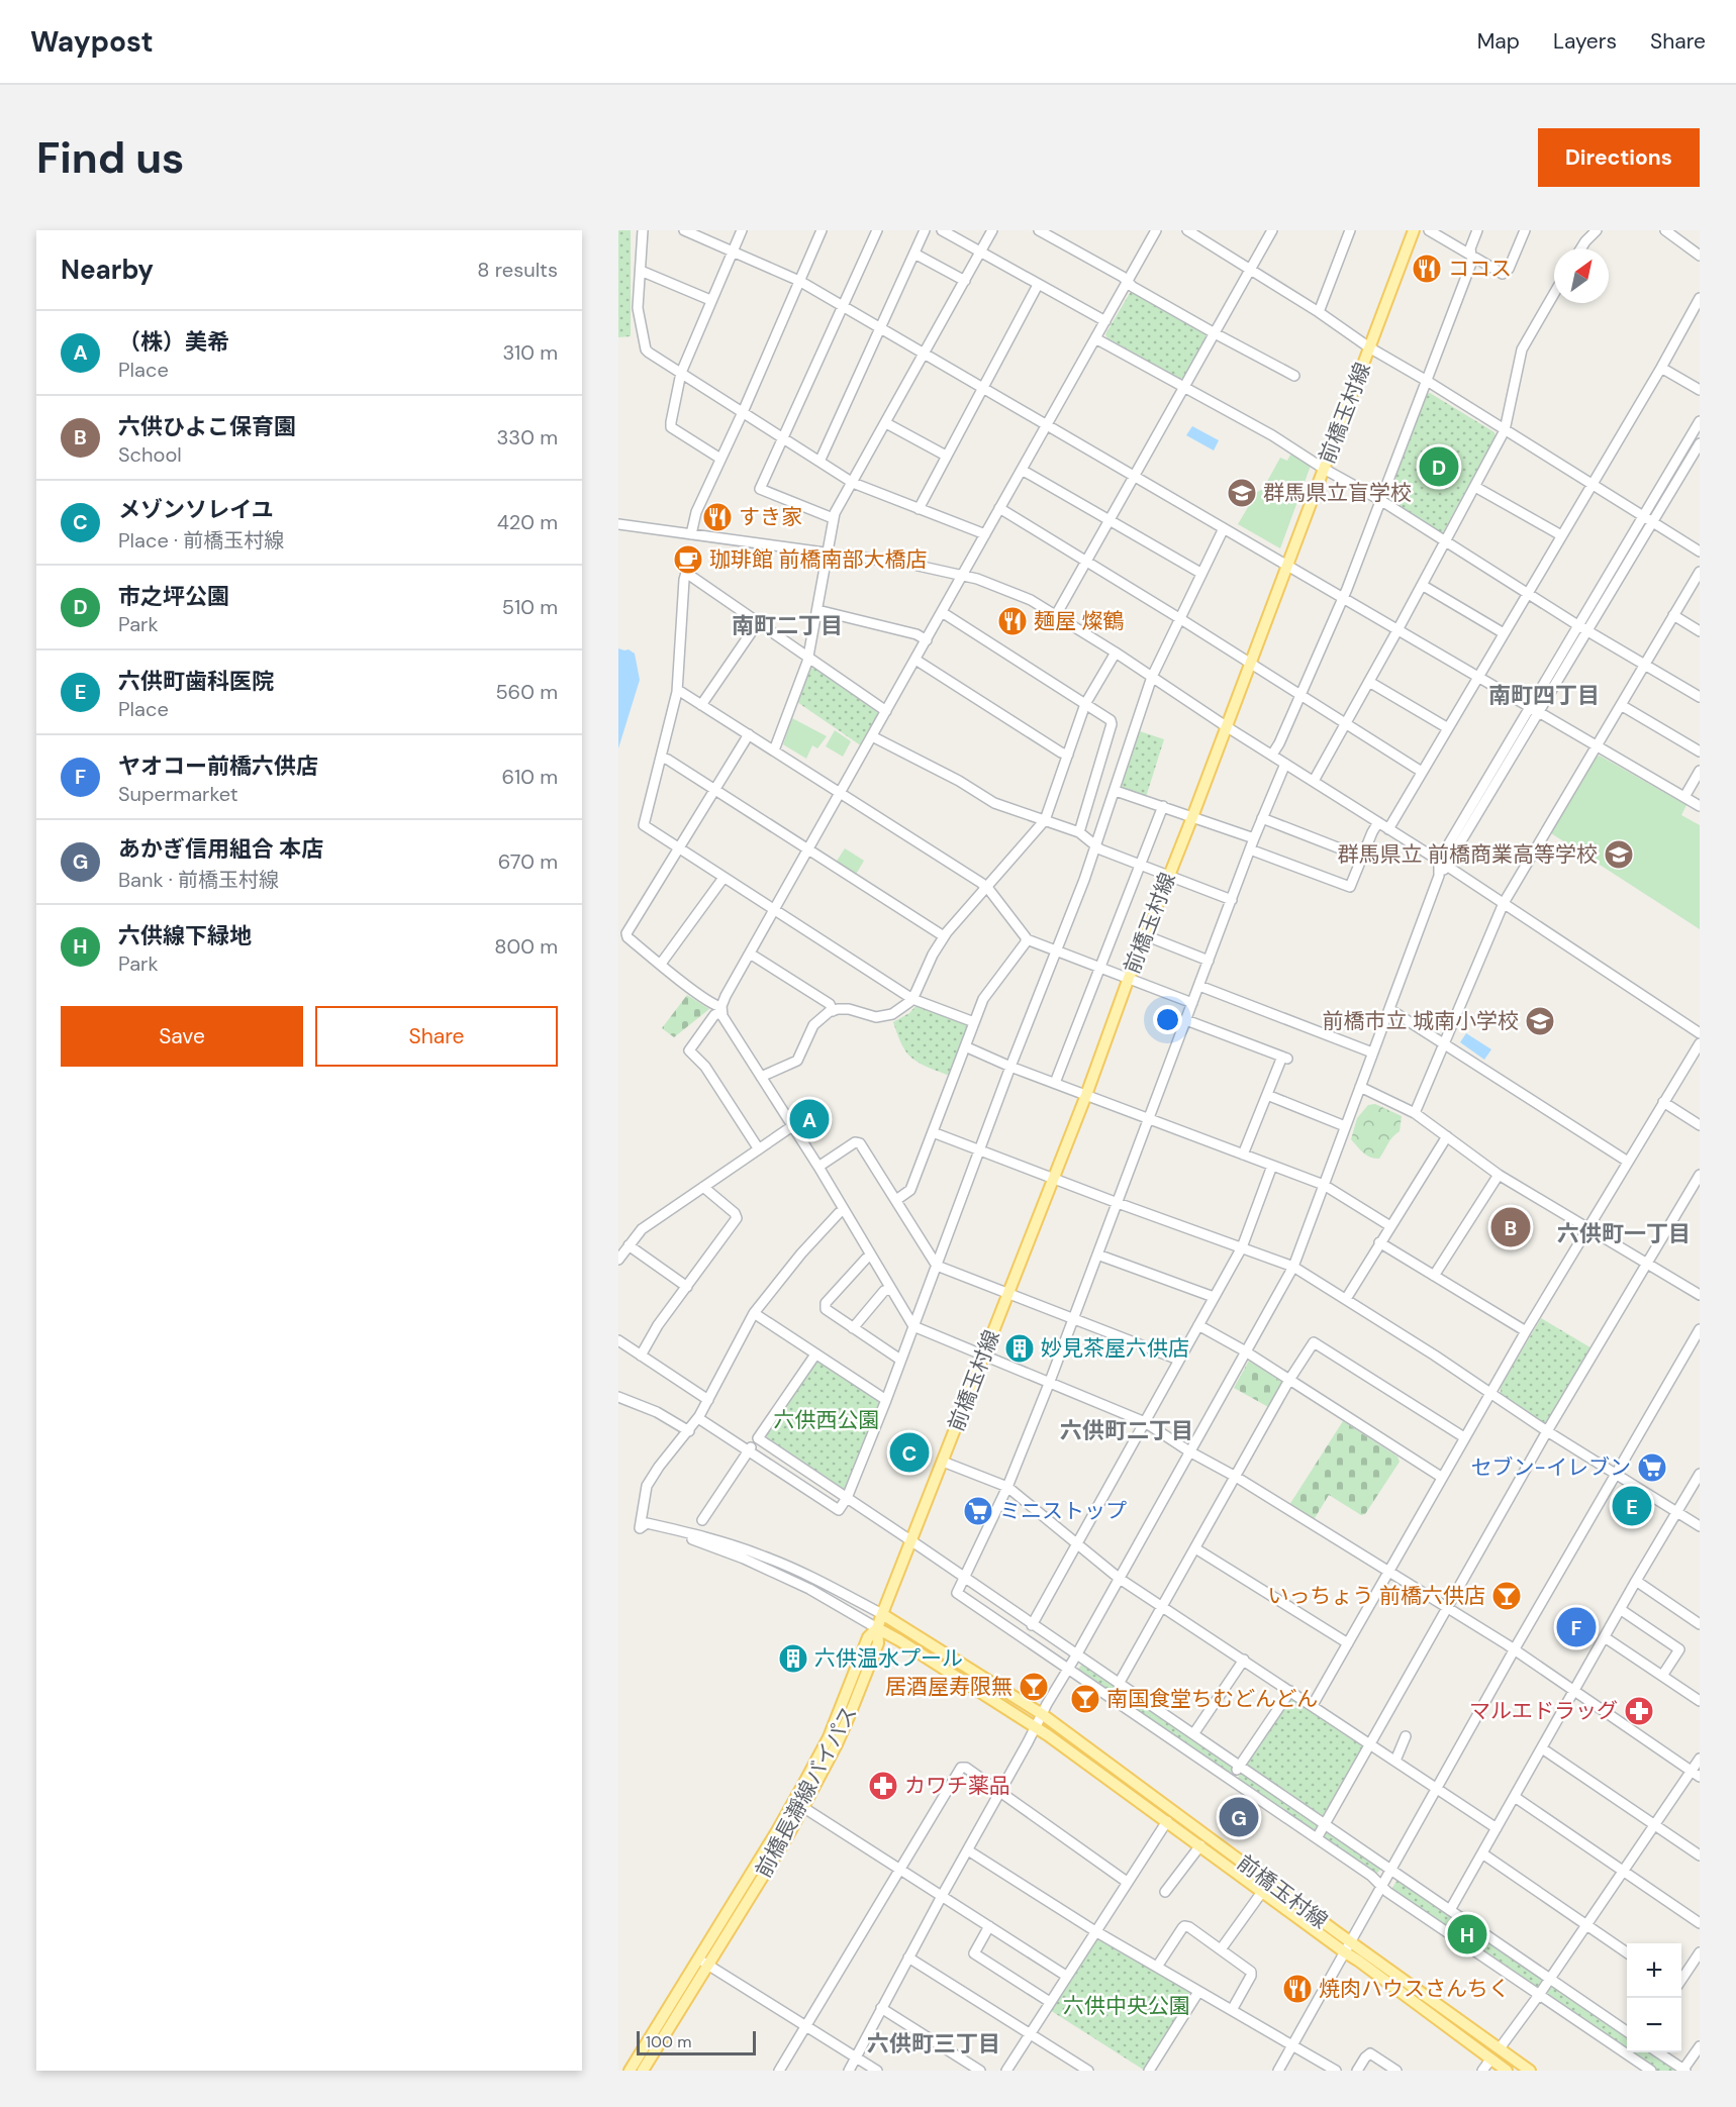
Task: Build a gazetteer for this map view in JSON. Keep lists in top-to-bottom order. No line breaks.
{"streets":{"main road":["前橋玉村線","前橋長瀞線バイパス"]},"crossings":[["前橋玉村線","前橋長瀞線バイパス"]],"districts":["南町二丁目","南町四丁目","六供町一丁目","六供町二丁目","六供町三丁目"],"parks":["六供西公園","六供中央公園"],"places":{"restaurant":["ココス","すき家","麺屋 燦鶴","焼肉ハウスさんちく"],"school or university":["群馬県立盲学校","群馬県立 前橋商業高等学校","前橋市立 城南小学校"],"cafe":["珈琲館 前橋南部大橋店"],"building":["妙見茶屋六供店","六供温水プール"],"supermarket":["セブン-イレブン","ミニストップ"],"bar":["いっちょう 前橋六供店","居酒屋寿限無","南国食堂ちむどんどん"],"pharmacy":["マルエドラッグ","カワチ薬品"]},"scale_bar":"100 m","north":"top right","page":{"header":"Waypost","nav":["Map","Layers","Share"],"buttons":["Directions",["Save","Share"]],"title":"Find us","heading":["Nearby","8 results"],"list":[{"mark":"A","name":"（株）美希","note":"Place","value":"310 m"},{"mark":"B","name":"六供ひよこ保育園","note":"School","value":"330 m"},{"mark":"C","name":"メゾンソレイユ","note":"Place · 前橋玉村線","value":"420 m"},{"mark":"D","name":"市之坪公園","note":"Park","value":"510 m"},{"mark":"E","name":"六供町歯科医院","note":"Place","value":"560 m"},{"mark":"F","name":"ヤオコー前橋六供店","note":"Supermarket","value":"610 m"},{"mark":"G","name":"あかぎ信用組合 本店","note":"Bank · 前橋玉村線","value":"670 m"},{"mark":"H","name":"六供線下緑地","note":"Park","value":"800 m"}],"pins":["D","A","B","C","E","F","G","H"],"map_buttons":["+","−"],"scale":"100 m"}}
